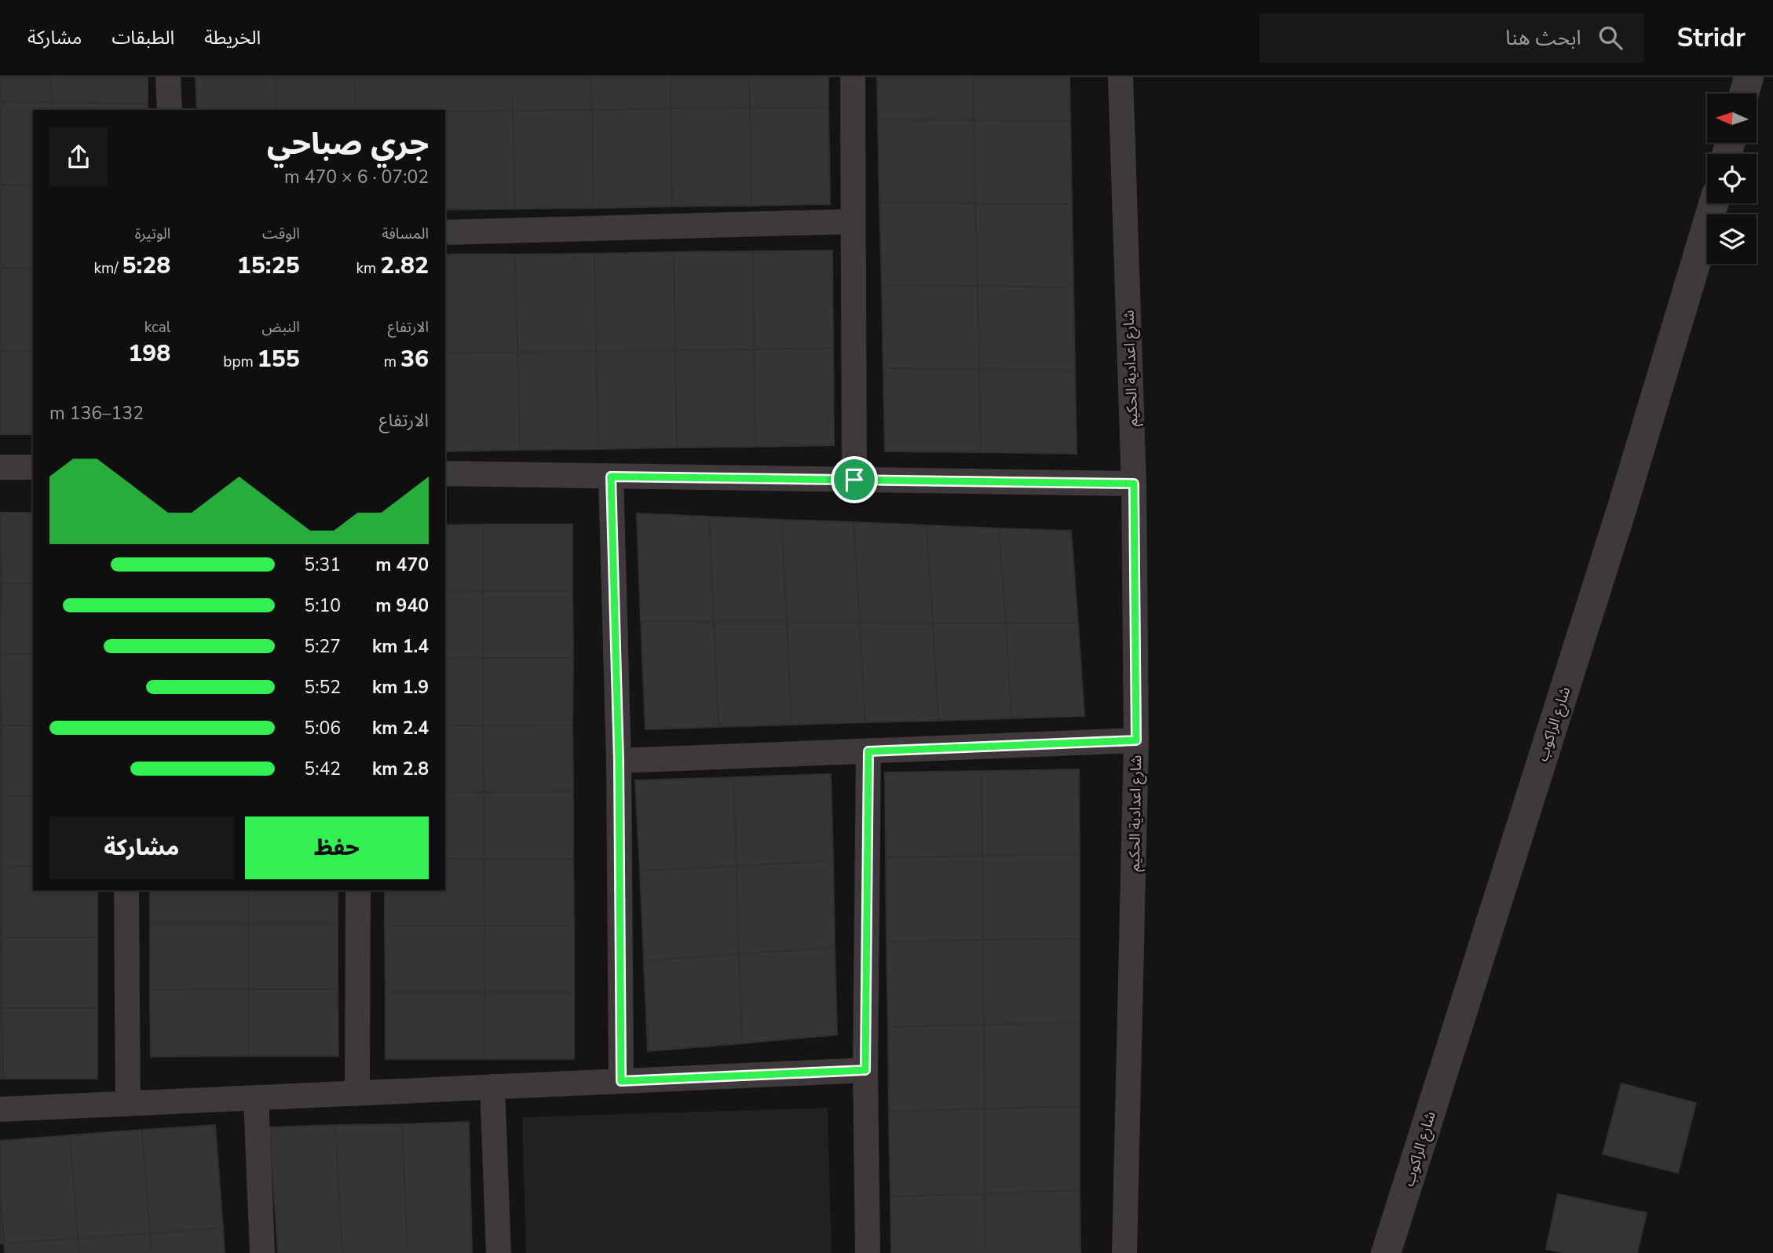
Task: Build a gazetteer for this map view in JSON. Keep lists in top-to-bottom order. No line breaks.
{"streets":{"street":["شارع اعدادية الحكيم","شارع الراكوب"]},"north":"left","page":{"header":"Stridr","search":"ابحث هنا","nav":["الخريطة","الطبقات","مشاركة"],"heading":["جري صباحي","07:02 · 6 × 470 m"],"stats":[["المسافة","2.82 km"],["الوقت","15:25"],["الوتيرة","5:28 /km"],["الارتفاع","36 m"],["النبض","155 bpm"],["kcal","198"]],"chart":["الارتفاع","132–136 m"],"list":[{"name":"470 m","note":"5:31"},{"name":"940 m","note":"5:10"},{"name":"1.4 km","note":"5:27"},{"name":"1.9 km","note":"5:52"},{"name":"2.4 km","note":"5:06"},{"name":"2.8 km","note":"5:42"}],"buttons":["حفظ","مشاركة"]}}
